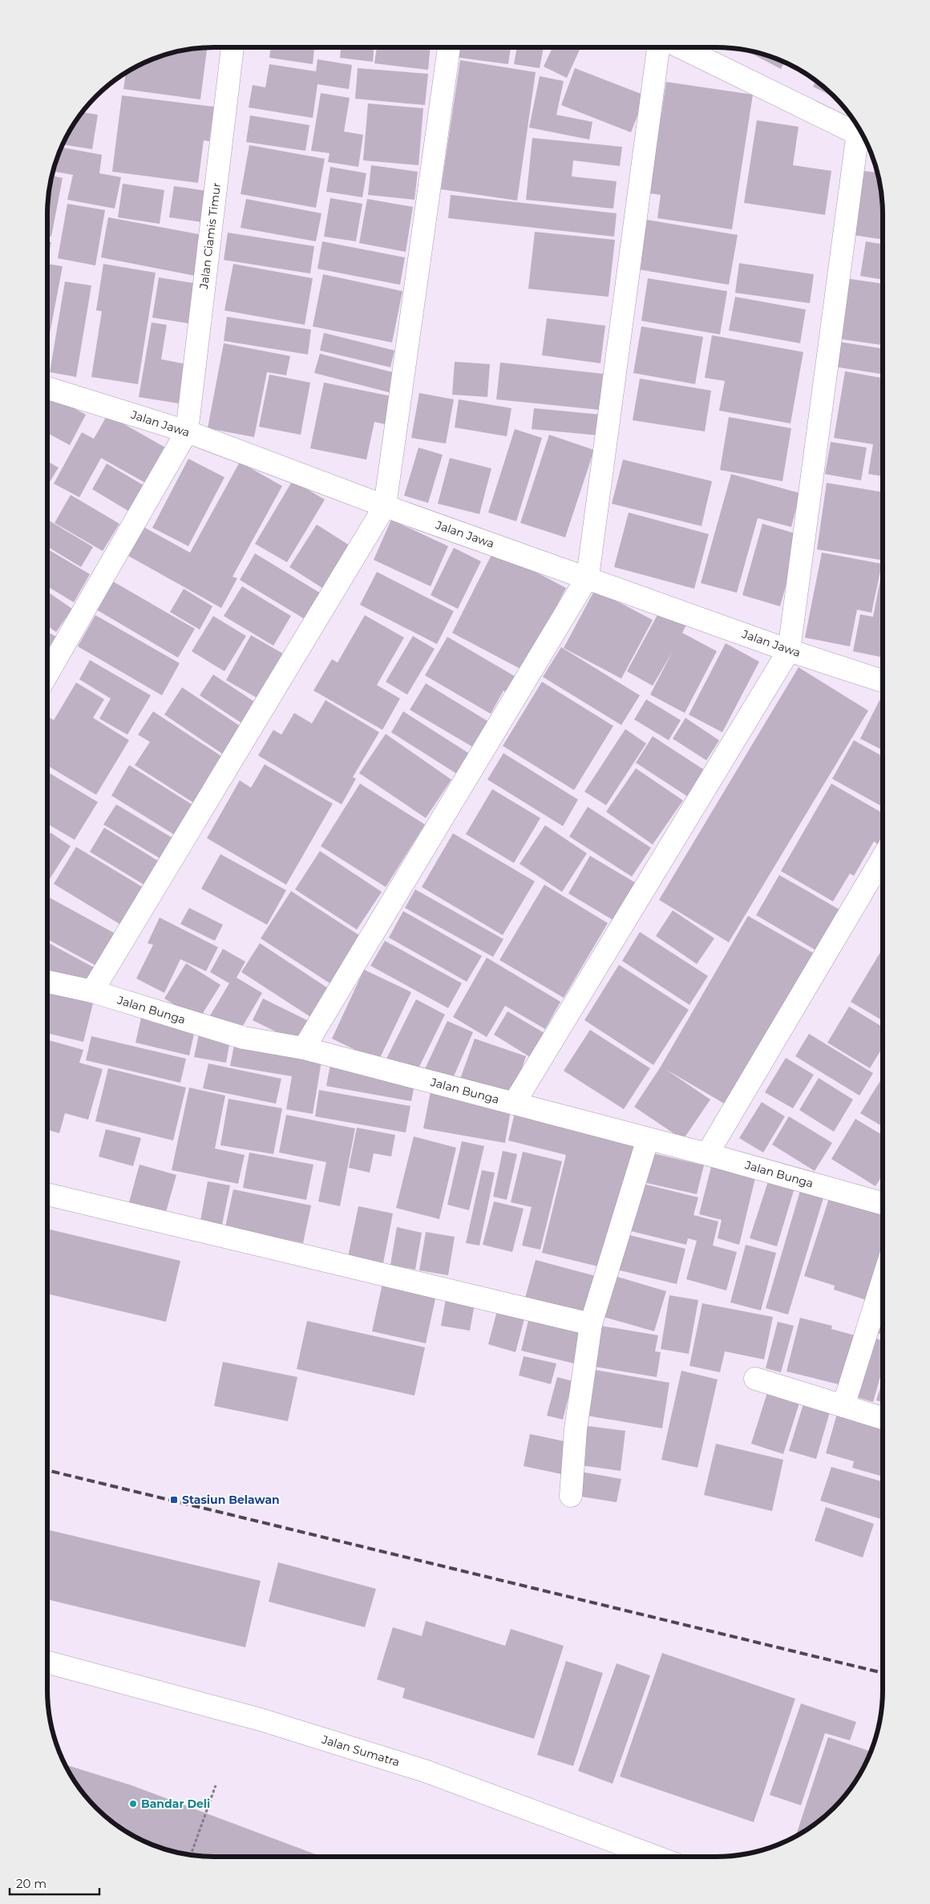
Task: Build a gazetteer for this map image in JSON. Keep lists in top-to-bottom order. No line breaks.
{"streets":{"main road":["Jalan Ciamis Timur","Jalan Jawa","Jalan Bunga","Jalan Sumatra"]},"crossings":[["Jalan Ciamis Timur","Jalan Jawa"]],"places":{"transit":["Stasiun Belawan"],"other":["Bandar Deli"]},"scale_bar":"20 m"}
